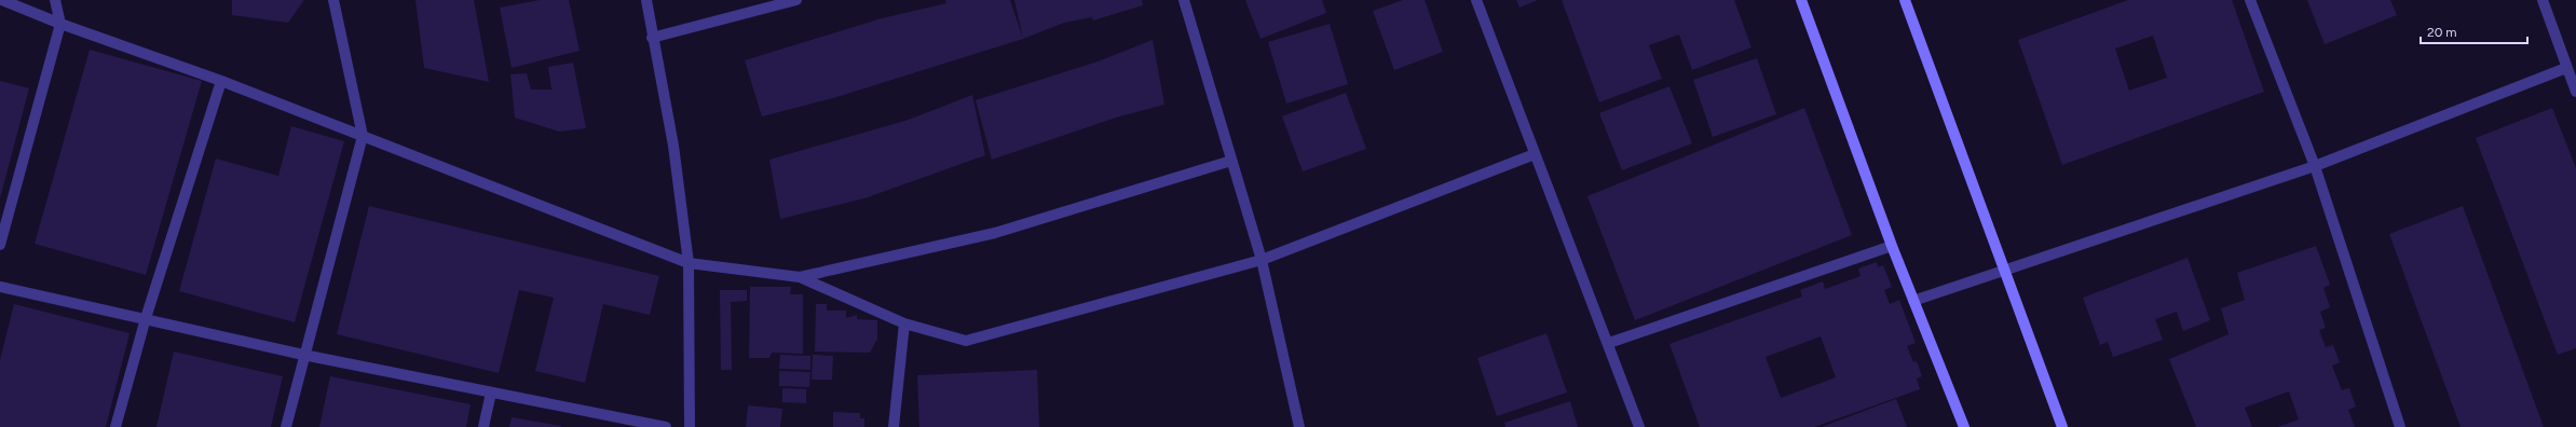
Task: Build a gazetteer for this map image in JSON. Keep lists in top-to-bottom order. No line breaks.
{"scale_bar":"20 m"}
